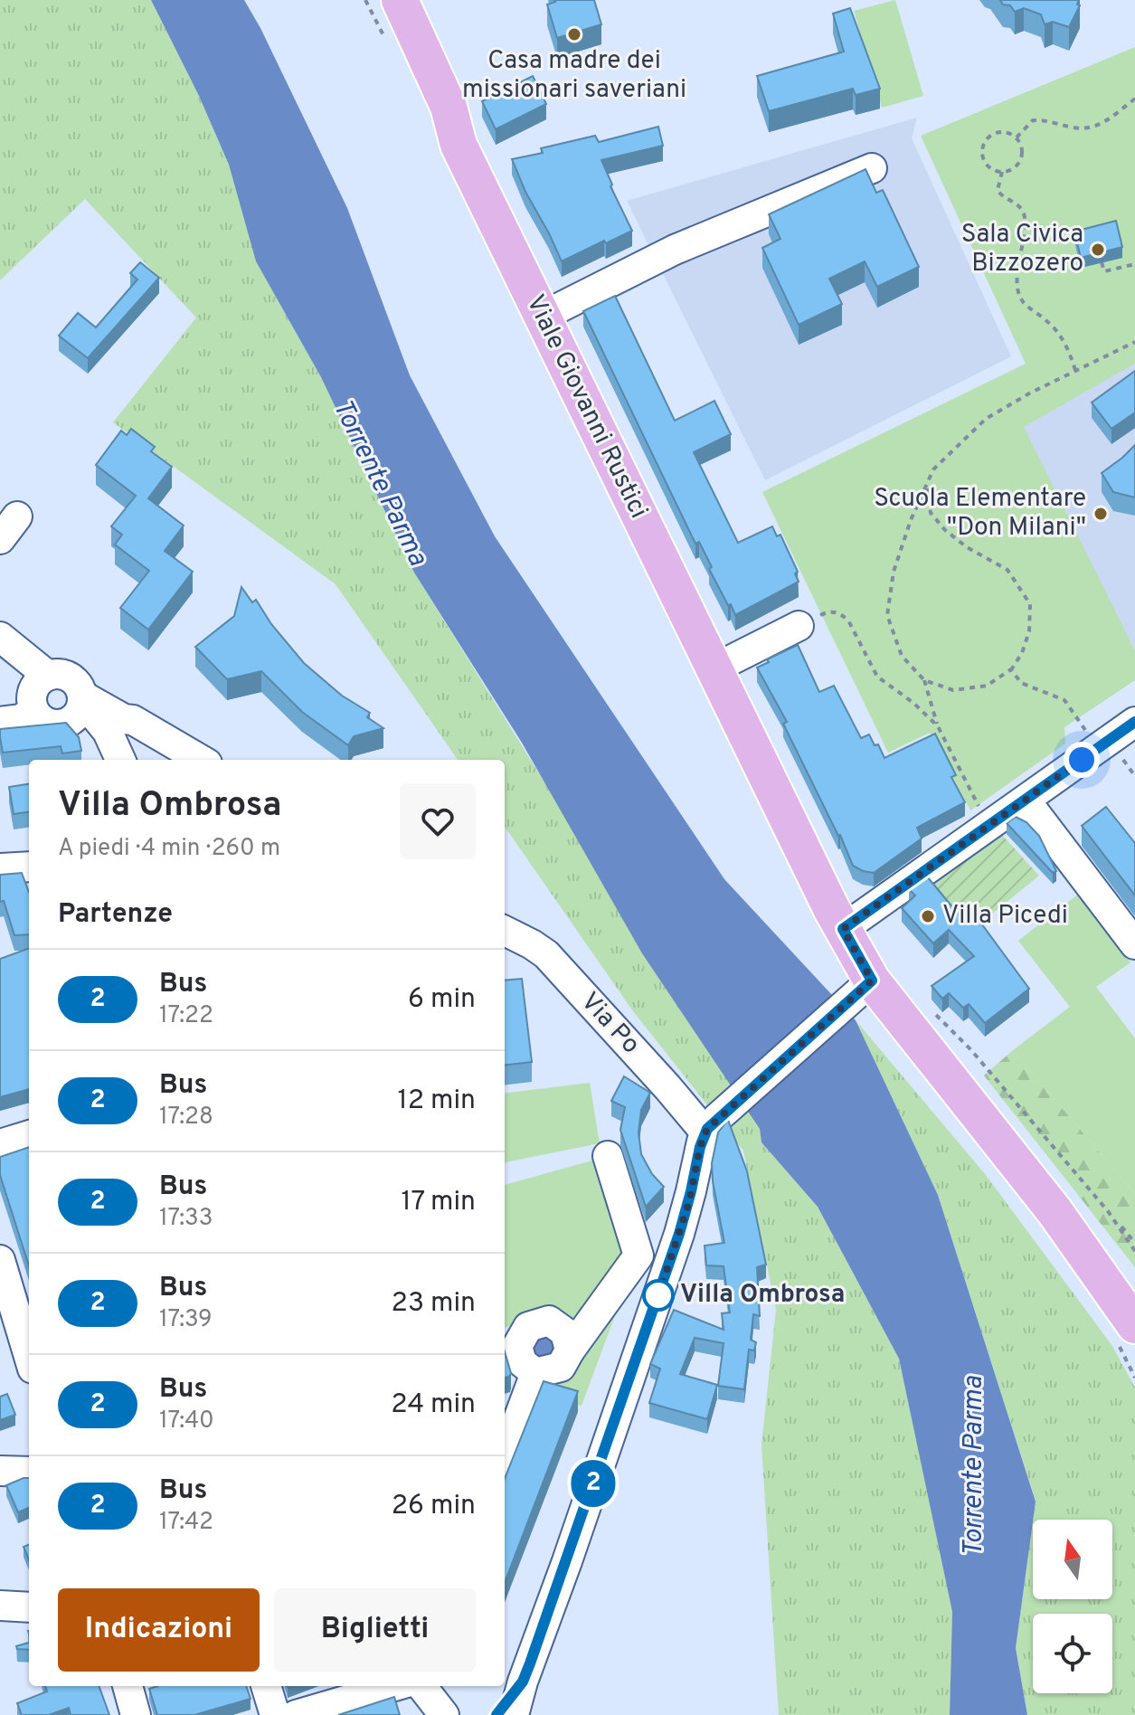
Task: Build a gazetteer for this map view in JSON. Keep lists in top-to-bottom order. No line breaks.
{"streets":{"main road":["Viale Giovanni Rustici"],"street":["Via Po"]},"water":["Torrente Parma"],"places":["Casa madre dei missionari saveriani","Sala Civica Bizzozero","Scuola Elementare \"Don Milani\"","Villa Picedi","Villa Ombrosa"],"lines":["bus line 2"],"north":"top","page":{"on_map":"2","heading":[["Villa Ombrosa","A piedi · 4 min · 260 m"],"Partenze"],"list":[{"mark":"2","name":"Bus","note":"17:22","value":"6 min"},{"mark":"2","name":"Bus","note":"17:28","value":"12 min"},{"mark":"2","name":"Bus","note":"17:33","value":"17 min"},{"mark":"2","name":"Bus","note":"17:39","value":"23 min"},{"mark":"2","name":"Bus","note":"17:40","value":"24 min"},{"mark":"2","name":"Bus","note":"17:42","value":"26 min"}],"buttons":["Indicazioni","Biglietti"]}}
